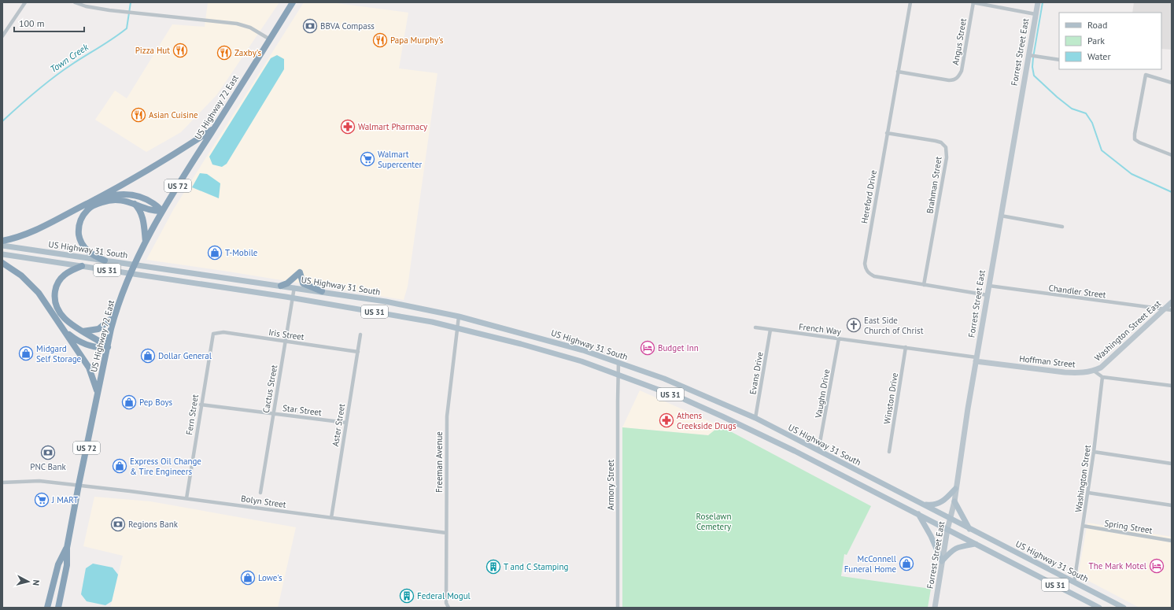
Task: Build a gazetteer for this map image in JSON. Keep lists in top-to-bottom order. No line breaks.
{"streets":{"highway":["US Highway 72 East","US 72"],"main road":["Forrest Street East","US Highway 31 South","US 31","Washington Street East","Hoffman Street"],"street":["Angus Street","Brahman Street","Hereford Drive","Chandler Street","French Way","Iris Street","Evans Drive","Cactus Street","Vaughn Drive","Winston Drive","Star Street","Fern Street","Aster Street","Freeman Avenue","Washington Street","Armory Street","Bolyn Street","Spring Street"]},"crossings":[["Angus Street","Hereford Drive"],["Forrest Street East","Hereford Drive"],["Forrest Street East","US Highway 31 South"],["Forrest Street East","Chandler Street"],["Forrest Street East","French Way"],["Forrest Street East","Hoffman Street"],["US Highway 72 East","Bolyn Street"],["Brahman Street","Hereford Drive"],["US Highway 31 South","Evans Drive"],["US Highway 31 South","Cactus Street"],["US Highway 31 South","Vaughn Drive"],["US Highway 31 South","Freeman Avenue"],["US Highway 31 South","Washington Street"],["US Highway 31 South","Armory Street"],["Chandler Street","Washington Street East"],["French Way","Hoffman Street"],["French Way","Evans Drive"],["French Way","Vaughn Drive"],["French Way","Winston Drive"],["Washington Street East","Hoffman Street"],["Iris Street","Cactus Street"],["Iris Street","Fern Street"],["Iris Street","Aster Street"],["Cactus Street","Star Street"],["Star Street","Fern Street"],["Star Street","Aster Street"],["Fern Street","Bolyn Street"],["Aster Street","Bolyn Street"],["Freeman Avenue","Bolyn Street"],["Washington Street","Spring Street"]],"water":["Town Creek"],"parks":["Roselawn Cemetery"],"places":{"bank":["BBVA Compass","PNC Bank","Regions Bank"],"restaurant":["Papa Murphy's","Pizza Hut","Zaxby's","Asian Cuisine"],"pharmacy":["Walmart Pharmacy","Athens Creekside Drugs"],"supermarket":["Walmart Supercenter","J MART"],"shop":["T-Mobile","Midgard Self Storage","Dollar General","Pep Boys","Express Oil Change & Tire Engineers","McConnell Funeral Home","Lowe's"],"church":["East Side Church of Christ"],"hotel":["Budget Inn","The Mark Motel"],"building":["T and C Stamping","Federal Mogul"]},"legend":["Road","Park","Water"],"scale_bar":"100 m","north":"right"}
